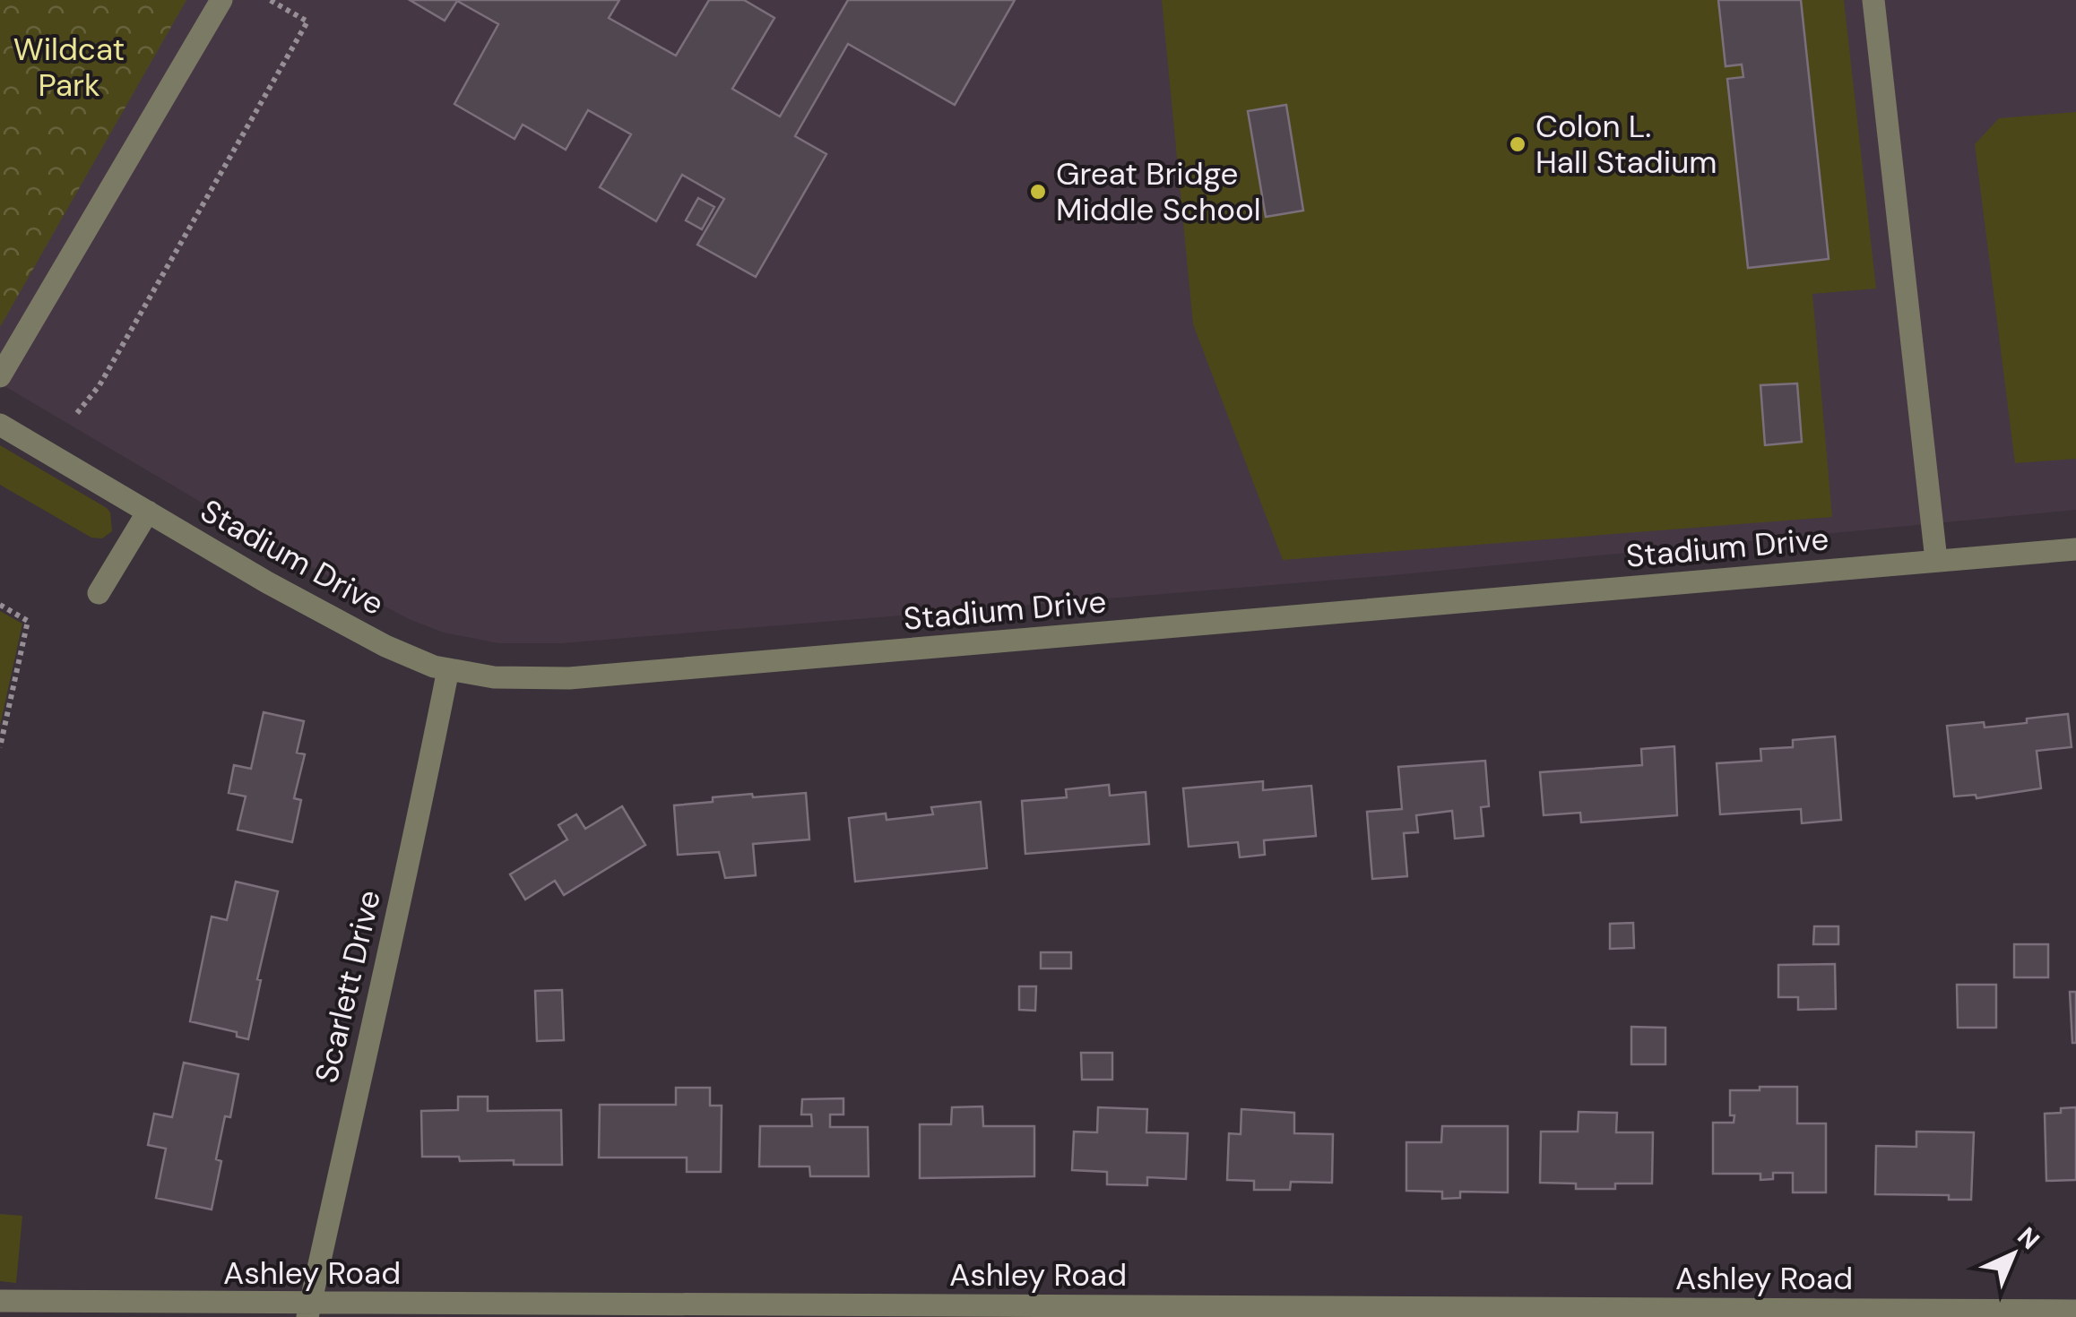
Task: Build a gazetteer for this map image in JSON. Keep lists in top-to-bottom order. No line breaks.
{"streets":{"street":["Stadium Drive","Scarlett Drive","Ashley Road"]},"crossings":[["Stadium Drive","Scarlett Drive"],["Scarlett Drive","Ashley Road"]],"parks":["Wildcat Park"],"places":["Colon L. Hall Stadium","Great Bridge Middle School"],"north":"top right"}
